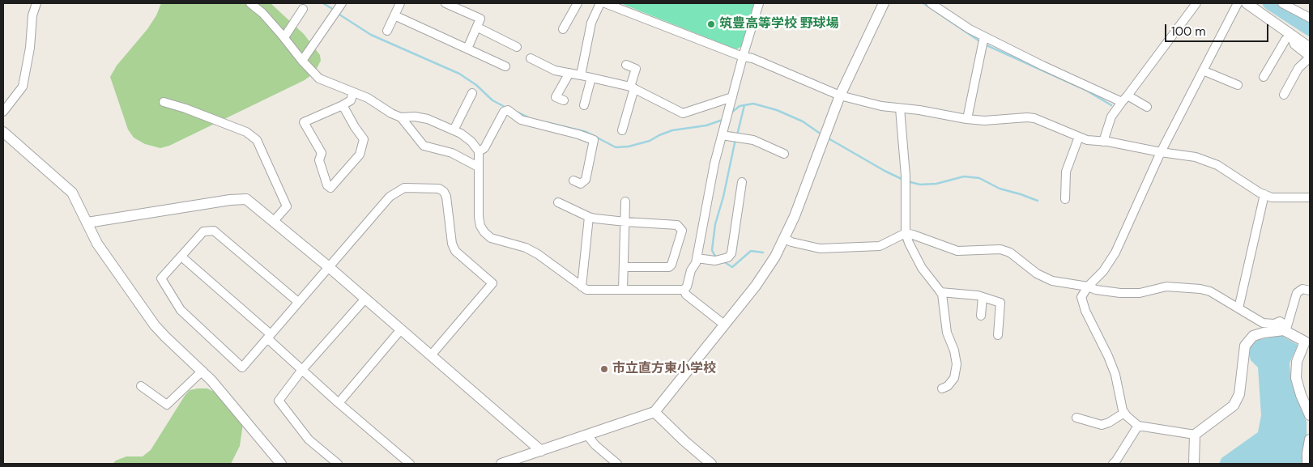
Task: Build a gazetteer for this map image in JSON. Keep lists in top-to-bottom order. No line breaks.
{"places":["筑豊高等学校 野球場","市立直方東小学校"],"scale_bar":"100 m"}
